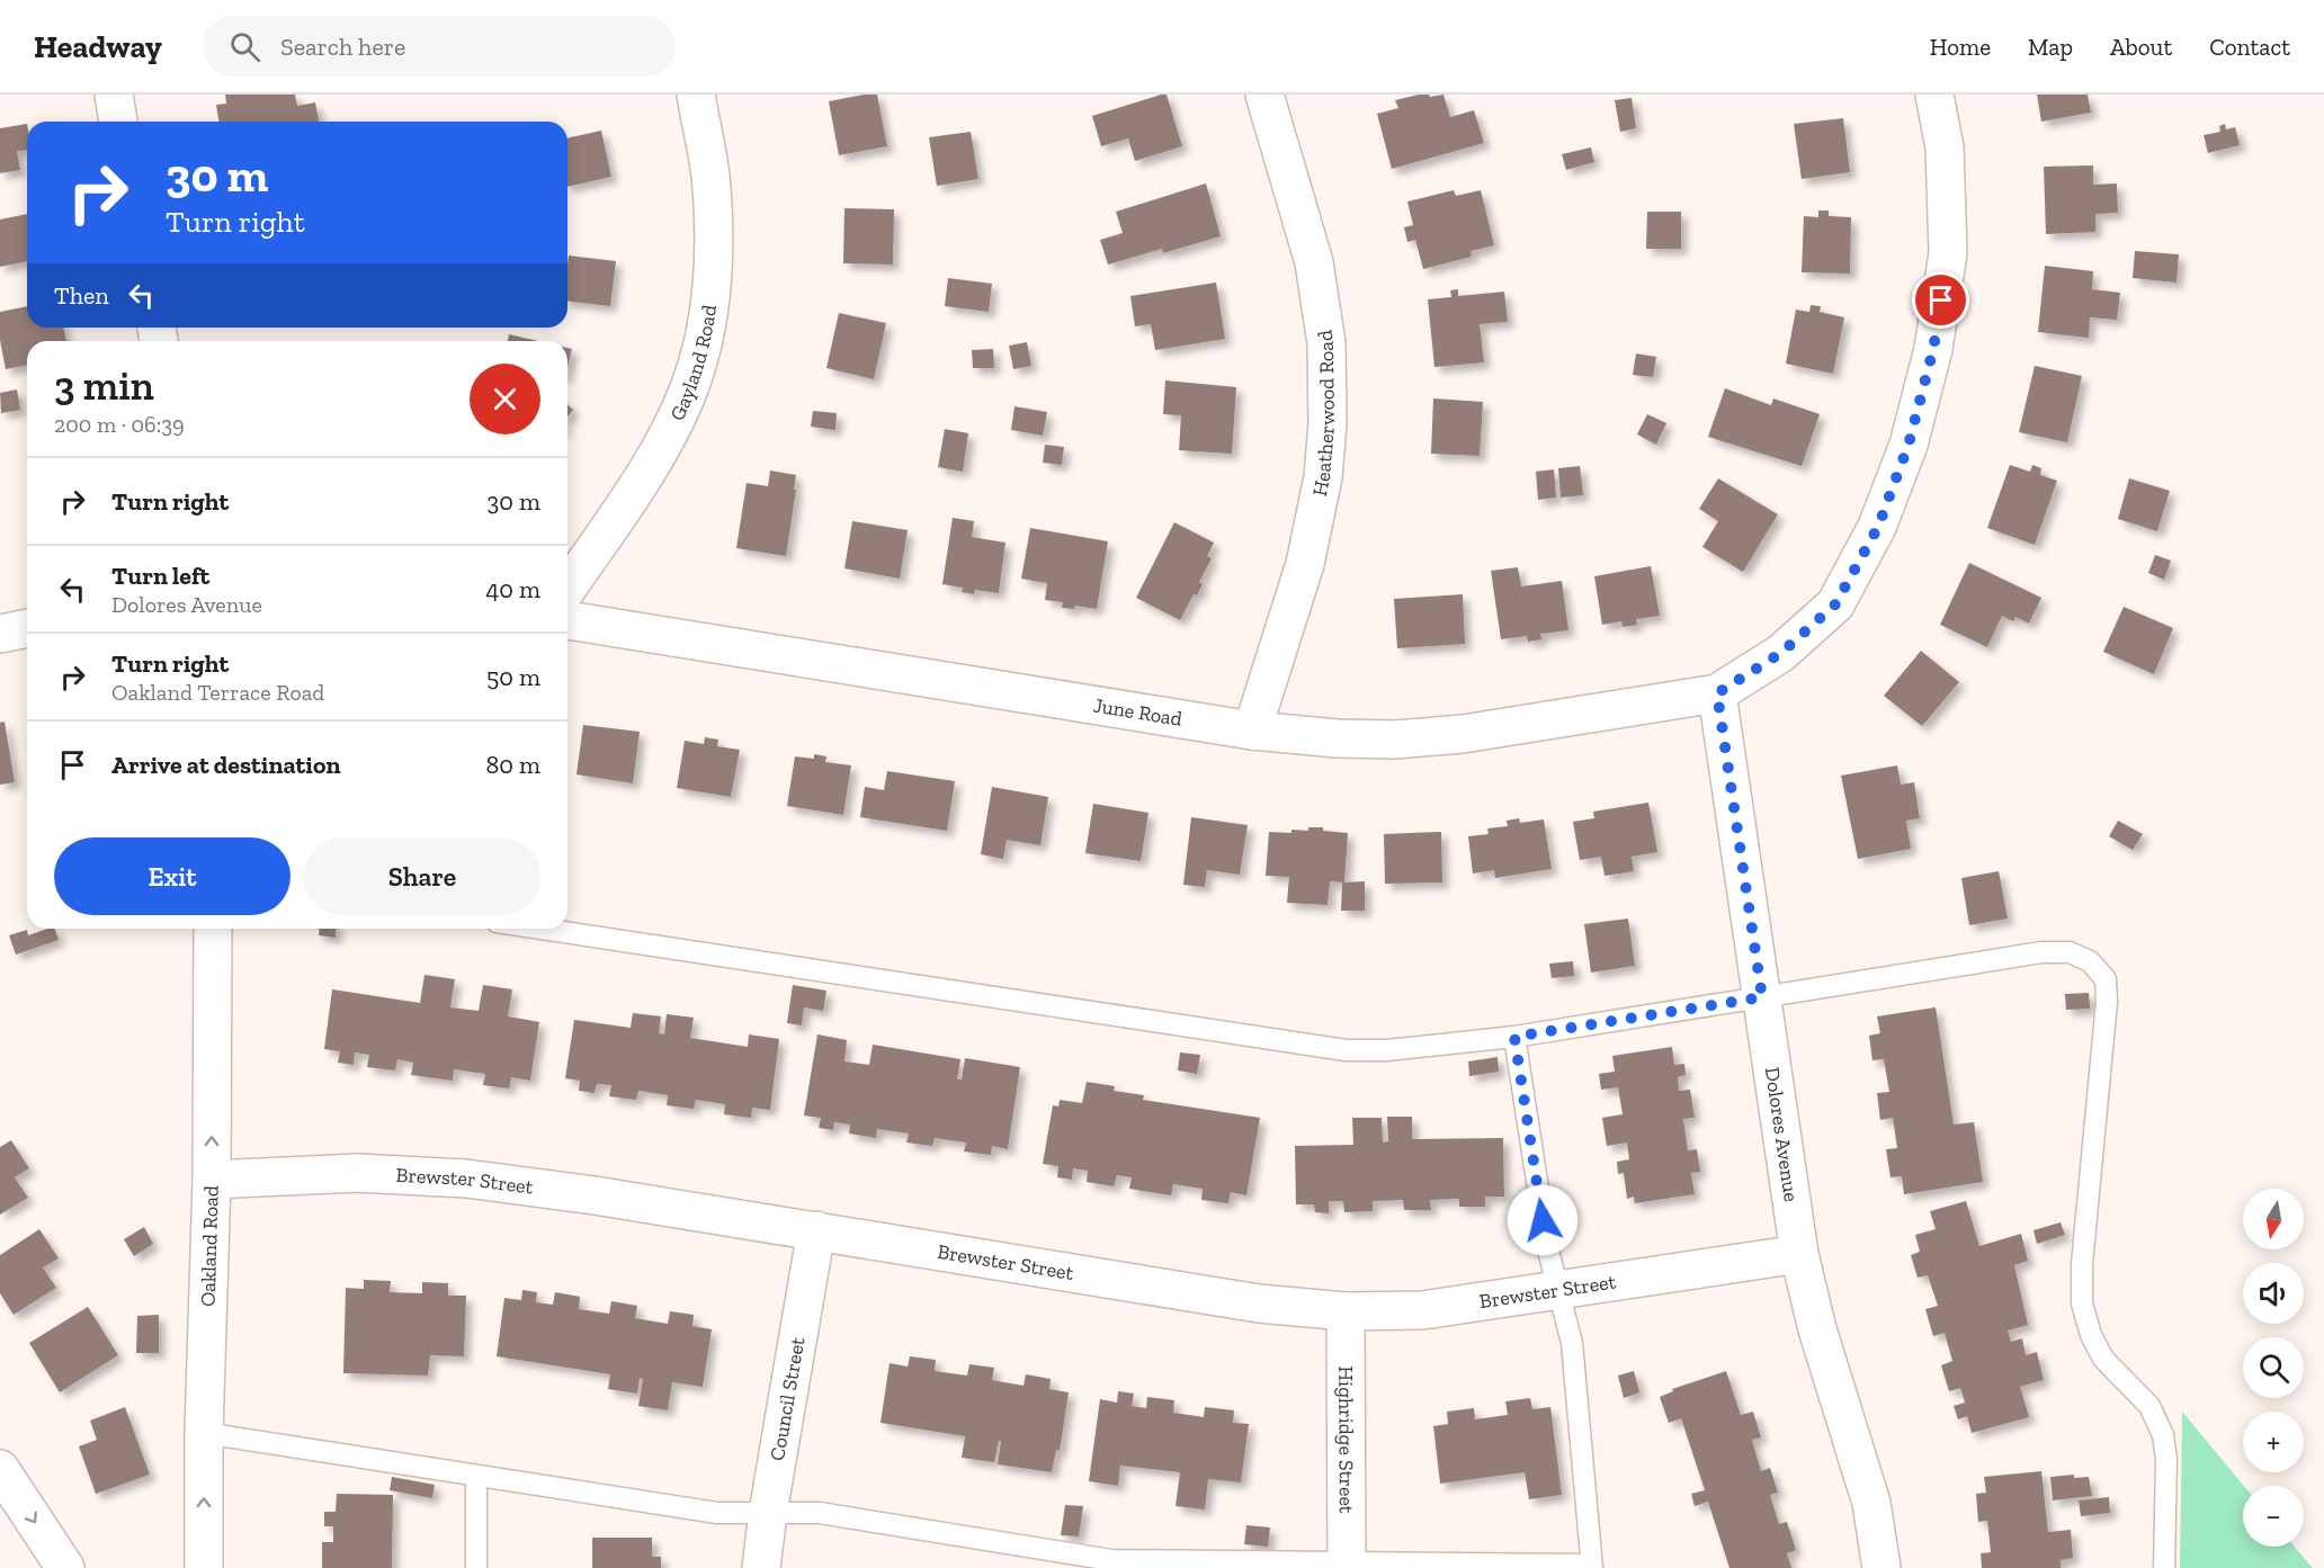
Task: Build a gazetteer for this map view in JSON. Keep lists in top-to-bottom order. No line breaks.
{"streets":{"street":["Gayland Road","Heatherwood Road","June Road","Dolores Avenue","Brewster Street","Oakland Road","Council Street","Highridge Street"]},"crossings":[["Heatherwood Road","June Road"],["June Road","Dolores Avenue"],["Dolores Avenue","Brewster Street"],["Brewster Street","Oakland Road"],["Brewster Street","Council Street"],["Brewster Street","Highridge Street"]],"one_way":["Oakland Road"],"north":"bottom","page":{"header":"Headway","search":"Search here","nav":["Home","Map","About","Contact"],"turn":["30 m","Turn right"],"then":"Then","heading":["3 min","200 m · 06:39"],"list":[{"name":"Turn right","value":"30 m"},{"name":"Turn left","note":"Dolores Avenue","value":"40 m"},{"name":"Turn right","note":"Oakland Terrace Road","value":"50 m"},{"name":"Arrive at destination","value":"80 m"}],"buttons":["Exit","Share"],"map_buttons":["+","−"]}}
